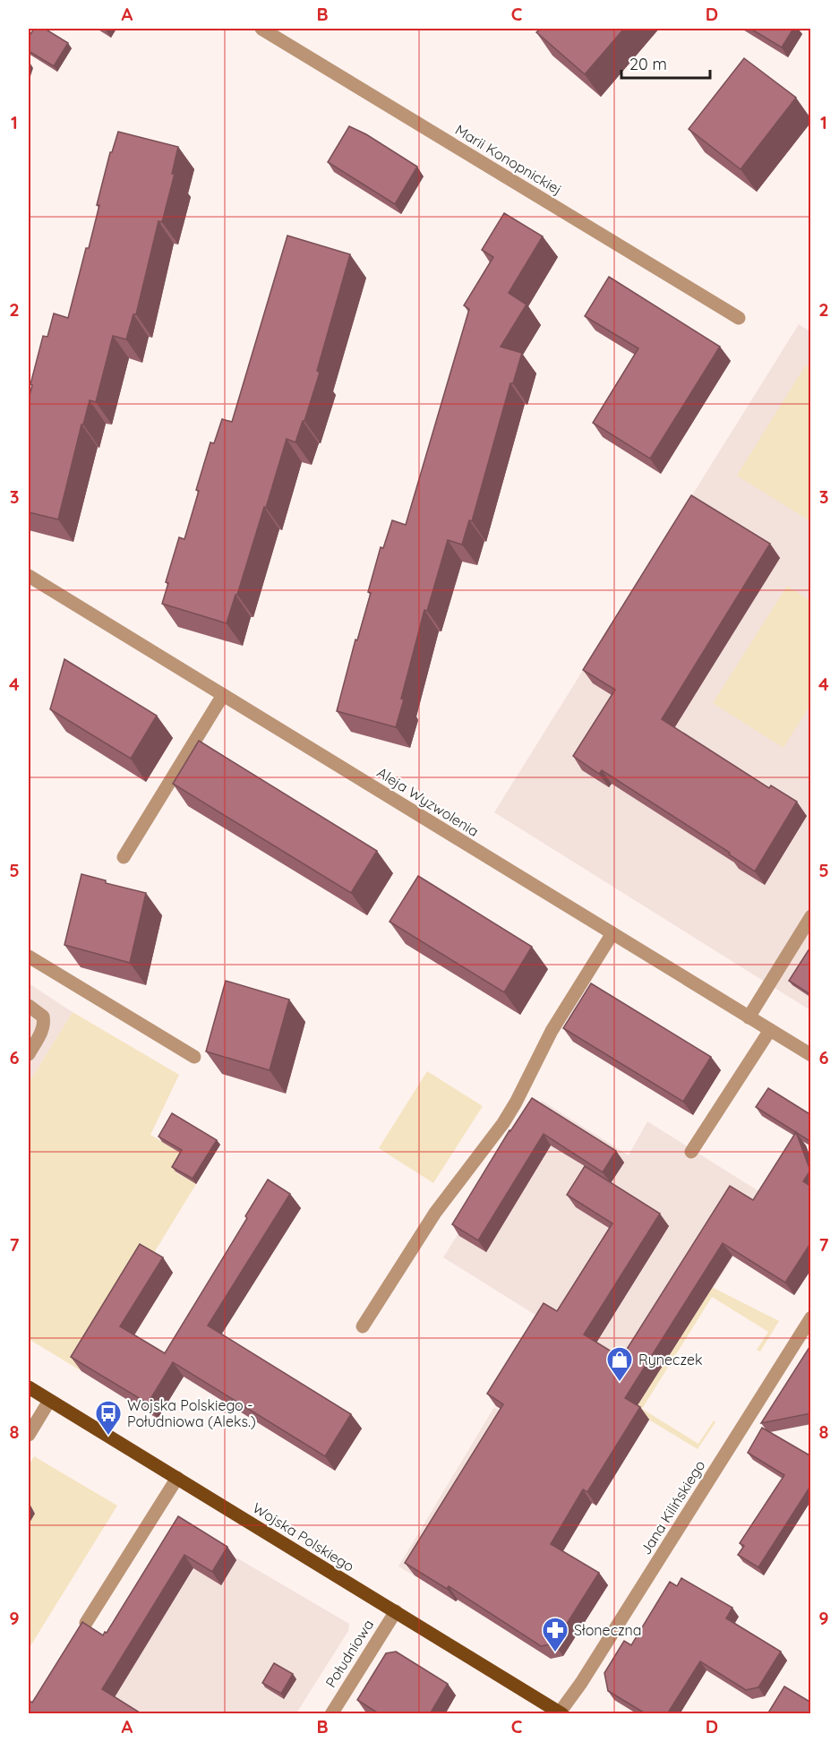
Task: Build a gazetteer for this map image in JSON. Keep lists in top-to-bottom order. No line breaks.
{"streets":{"main road":["Wojska Polskiego"],"street":["Marii Konopnickiej","Aleja Wyzwolenia","Jana Kilińskiego","Południowa"]},"crossings":[["Jana Kilińskiego","Wojska Polskiego"],["Wojska Polskiego","Południowa"]],"places":{"shop":["Ryneczek"],"bus stop":["Wojska Polskiego - Południowa (Aleks.)"],"pharmacy":["Słoneczna"]},"scale_bar":"20 m","grid":{"columns":["A","B","C","D"],"rows":["1","2","3","4","5","6","7","8","9"]}}
